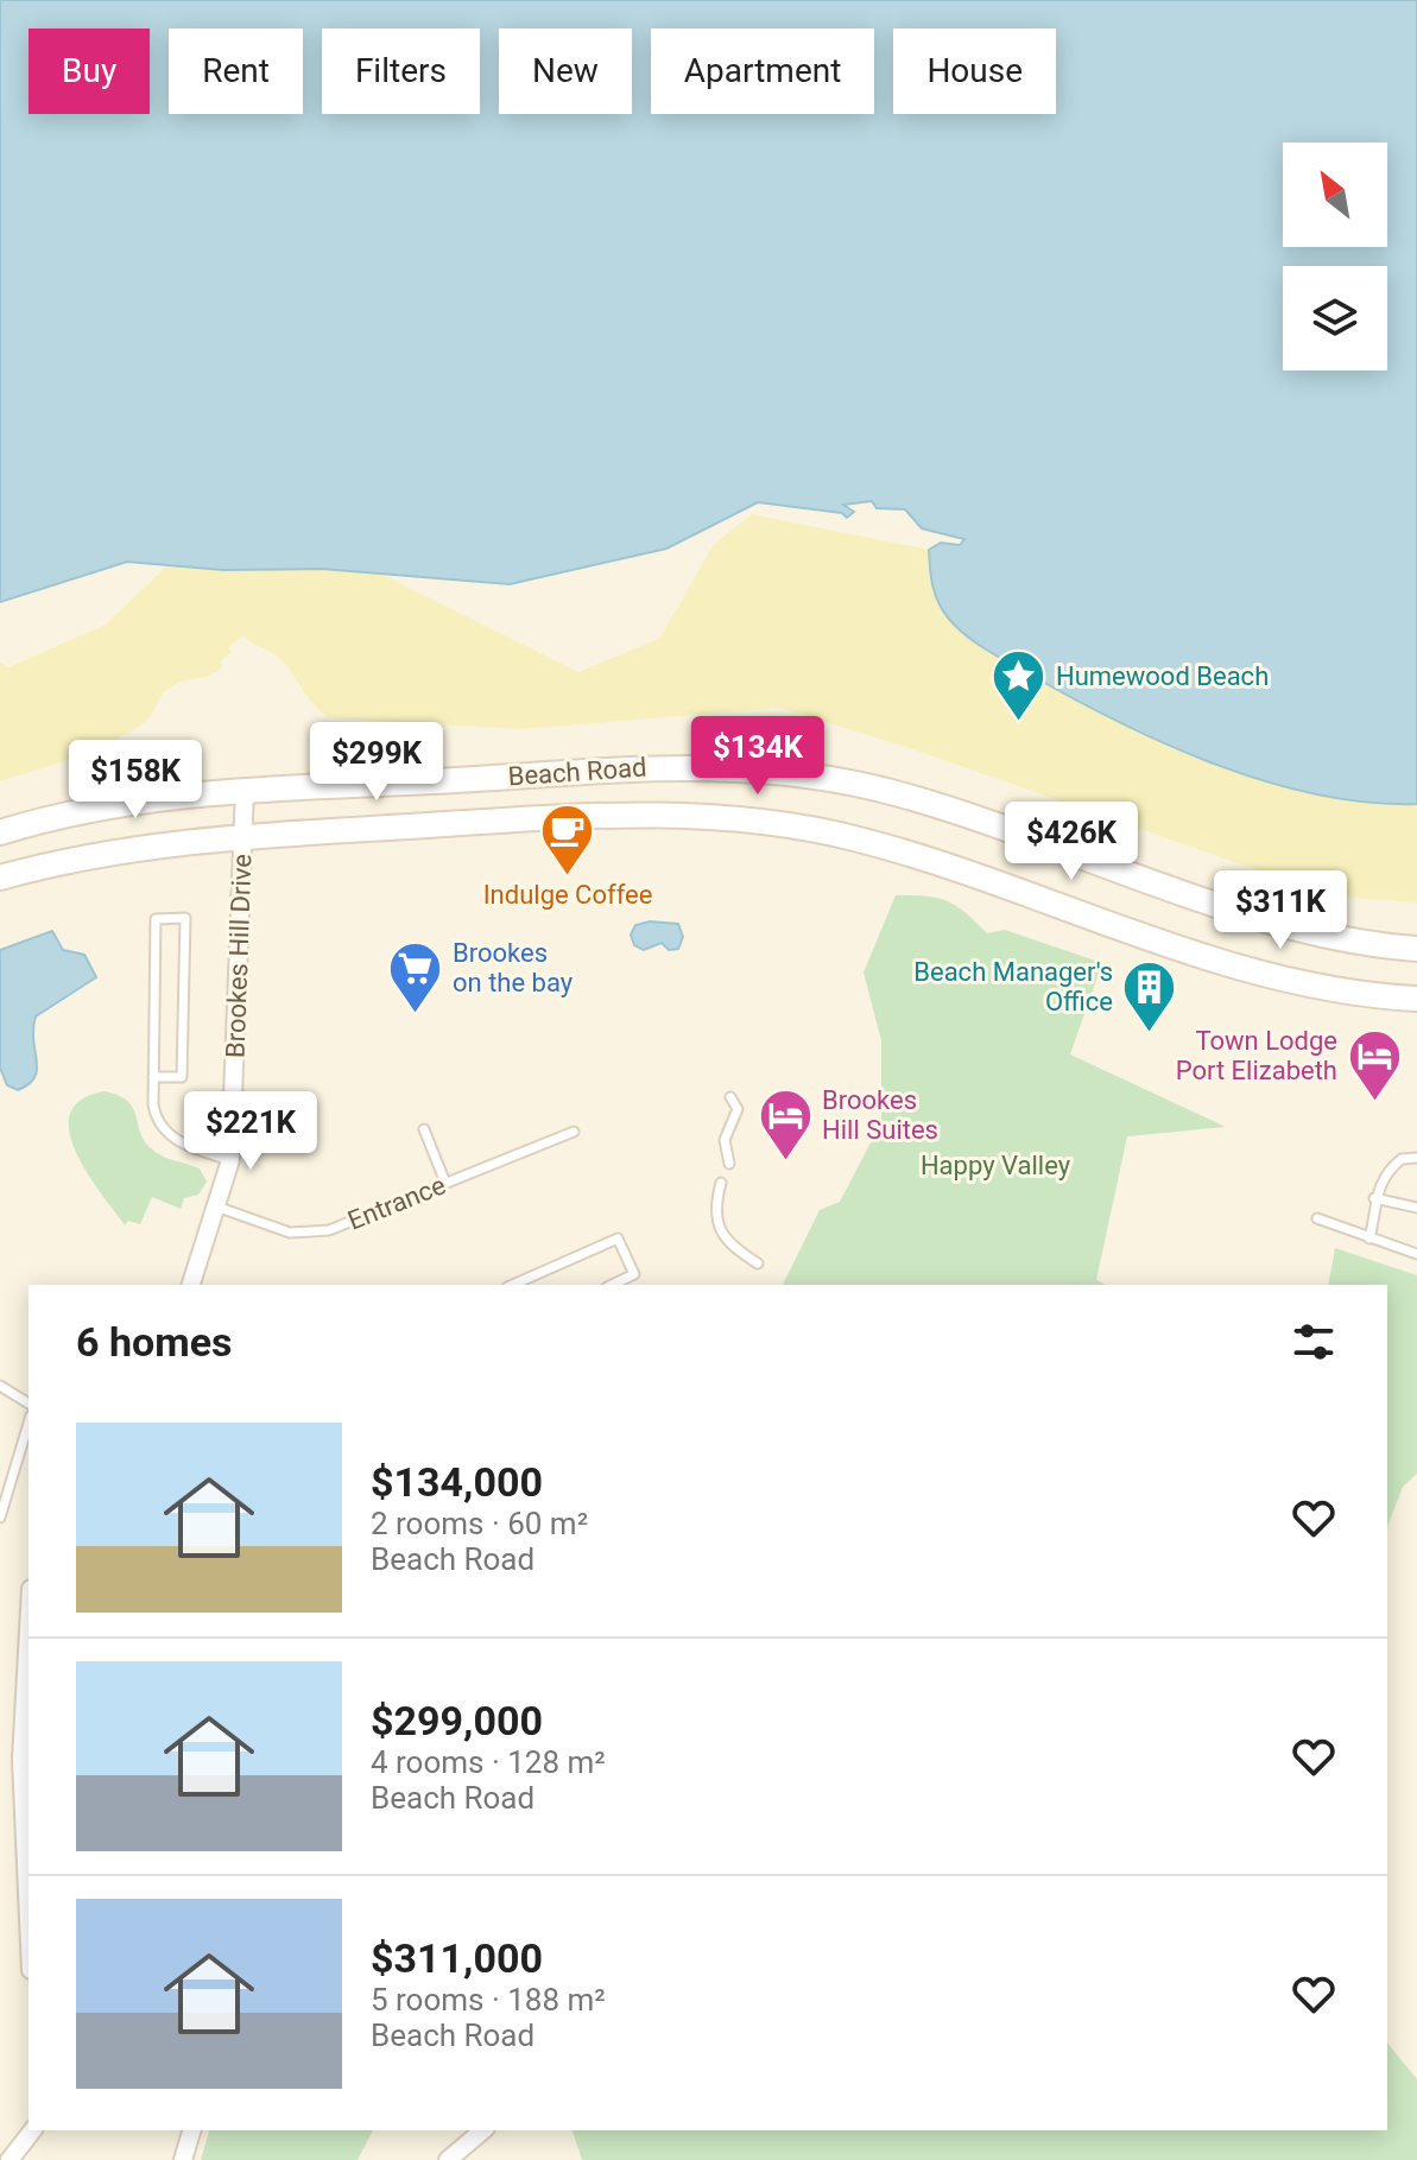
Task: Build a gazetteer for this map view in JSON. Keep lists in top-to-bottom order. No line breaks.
{"streets":{"main road":["Beach Road"],"street":["Brookes Hill Drive"],"lane":["Entrance"]},"crossings":[["Beach Road","Brookes Hill Drive"],["Brookes Hill Drive","Entrance"]],"parks":["Happy Valley"],"places":{"place":["Humewood Beach"],"cafe":["Indulge Coffee"],"supermarket":["Brookes on the bay"],"building":["Beach Manager's Office"],"hotel":["Town Lodge Port Elizabeth","Brookes Hill Suites"]},"north":"top left","page":{"chip":["Buy","Rent","Filters","New","Apartment","House"],"price":["$134K","$299K","$158K","$426K","$311K","$221K"],"heading":"6 homes","list":[{"name":"$134,000","note":"2 rooms · 60 m² · Beach Road"},{"name":"$299,000","note":"4 rooms · 128 m² · Beach Road"},{"name":"$311,000","note":"5 rooms · 188 m² · Beach Road"}]}}
